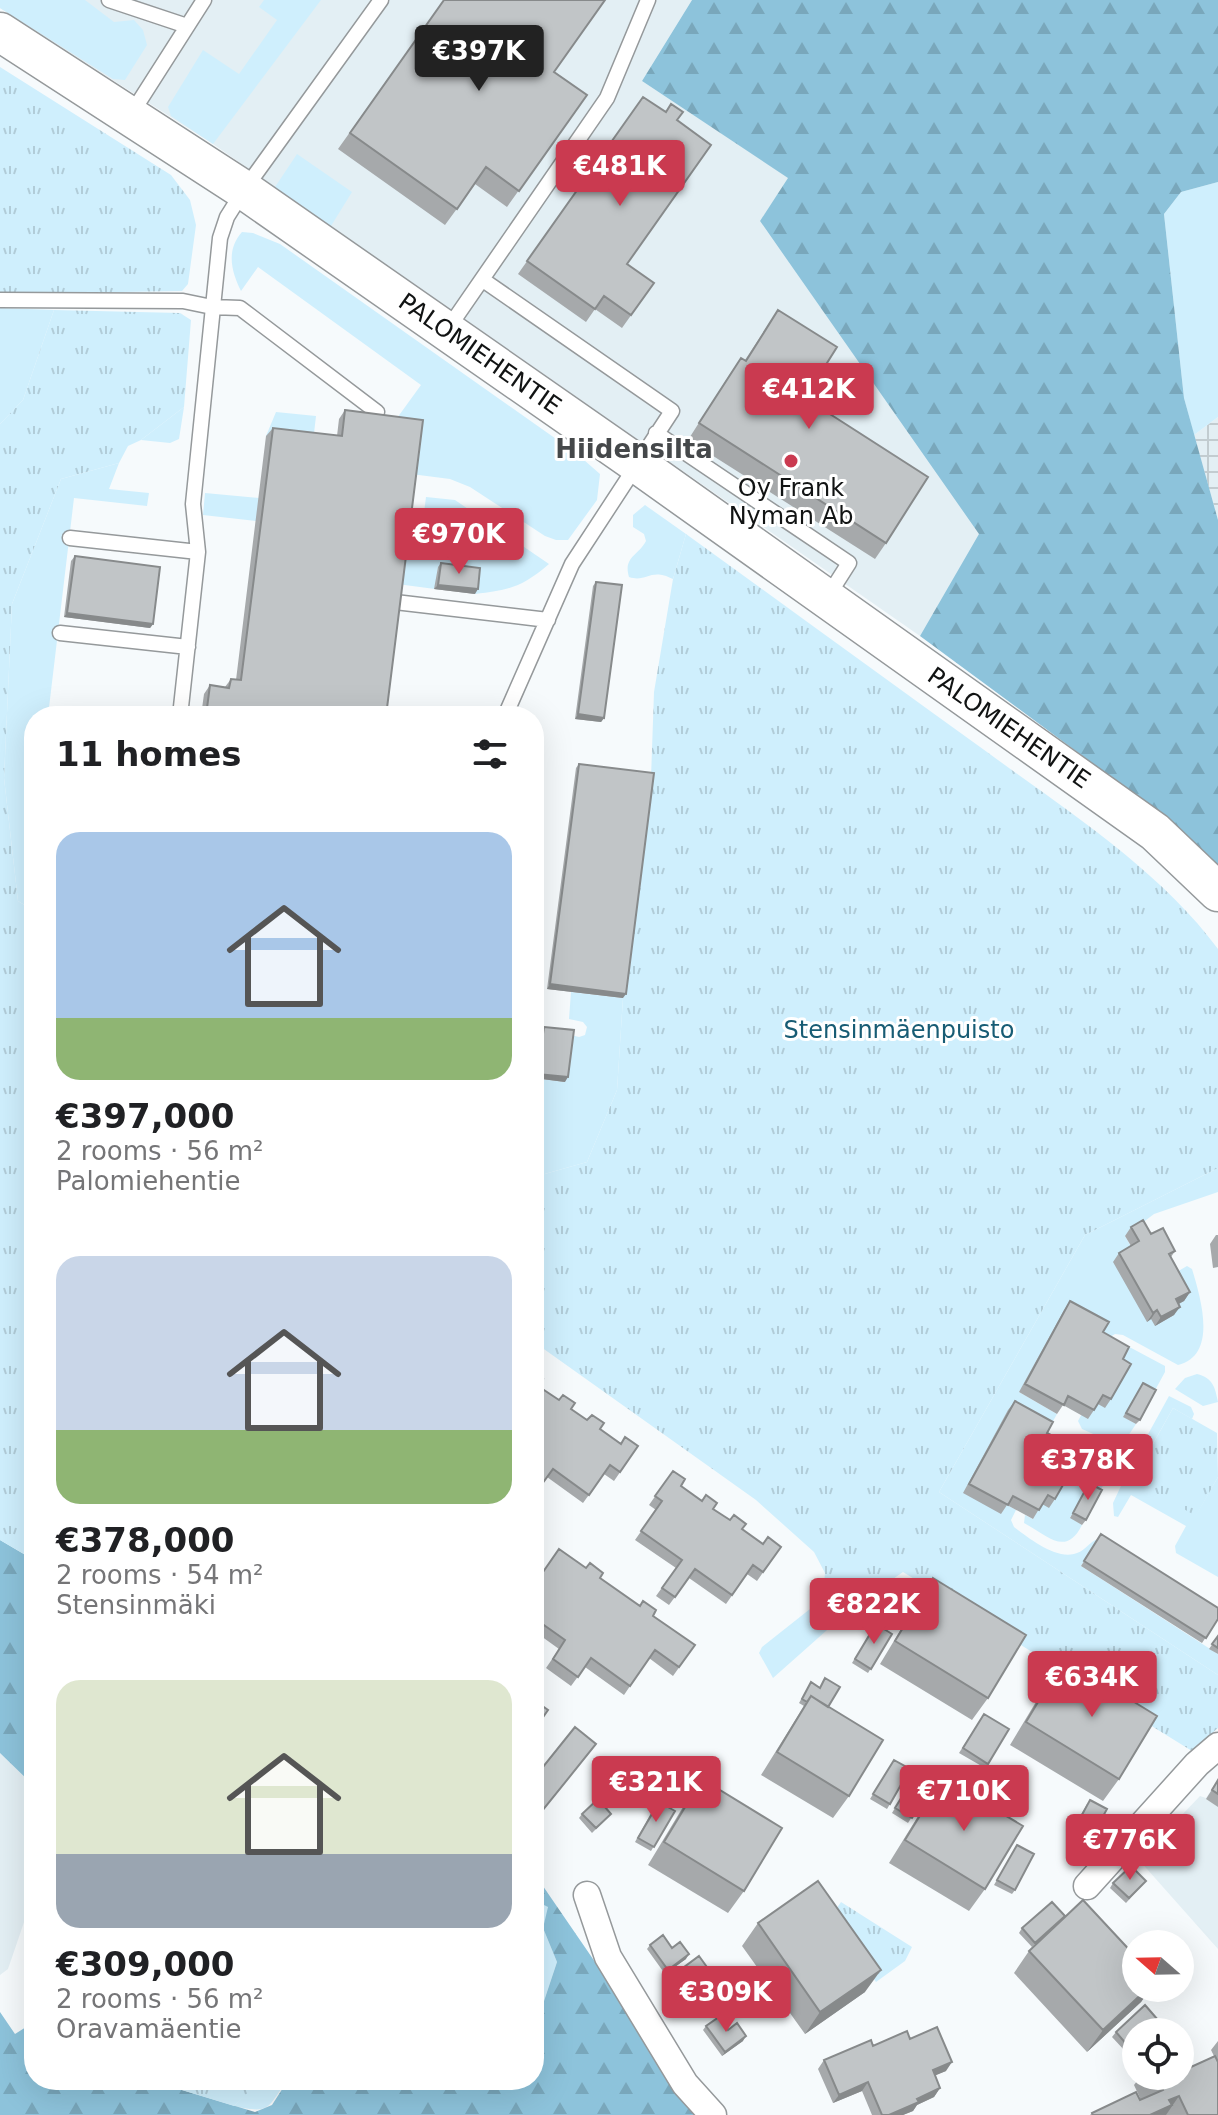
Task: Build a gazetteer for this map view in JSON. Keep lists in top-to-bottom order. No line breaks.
{"streets":{"street":["PALOMIEHENTIE"]},"districts":["Hiidensilta"],"parks":["Stensinmäenpuisto"],"places":["Oy Frank Nyman Ab"],"north":"left","page":{"price":["€397K","€481K","€412K","€970K","€378K","€822K","€634K","€321K","€710K","€776K","€309K"],"heading":"11 homes","list":[{"name":"€397,000","note":"2 rooms · 56 m² · Palomiehentie"},{"name":"€378,000","note":"2 rooms · 54 m² · Stensinmäki"},{"name":"€309,000","note":"2 rooms · 56 m² · Oravamäentie"}]}}
